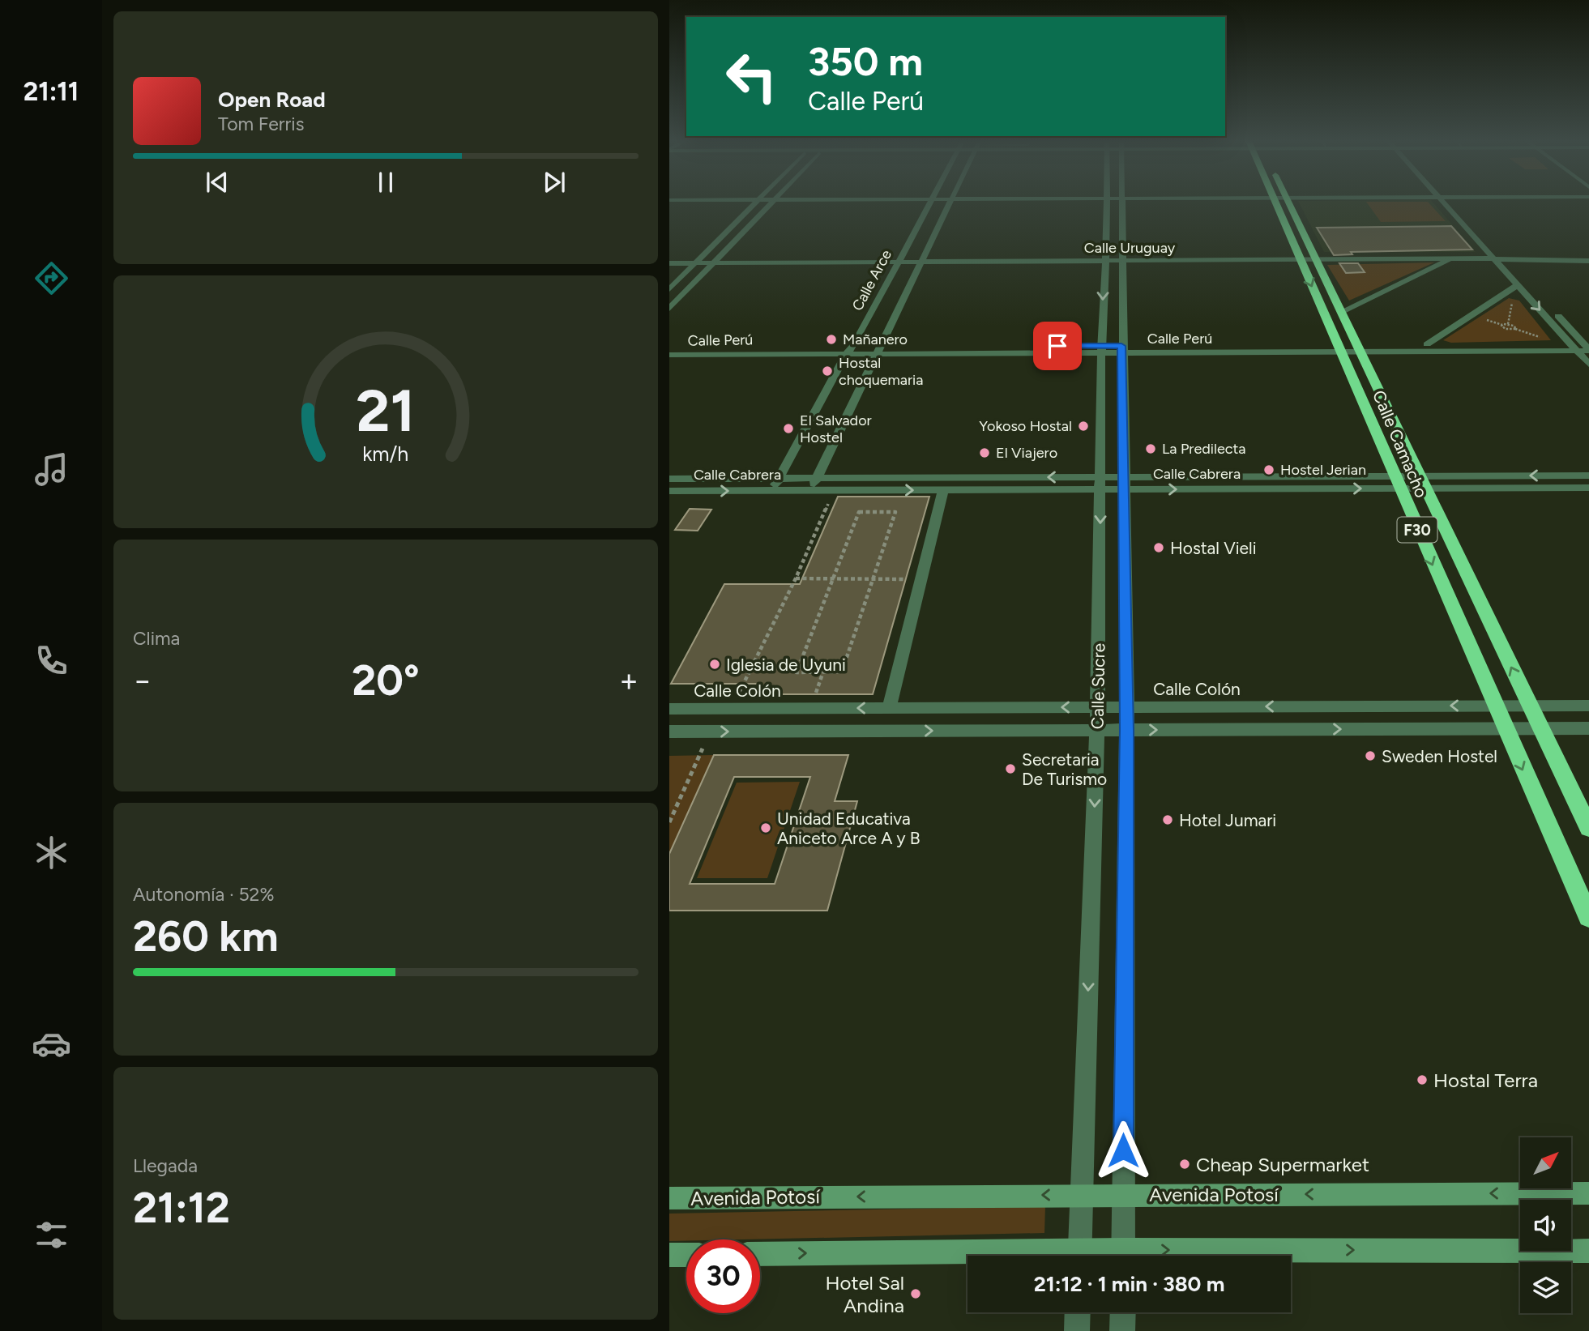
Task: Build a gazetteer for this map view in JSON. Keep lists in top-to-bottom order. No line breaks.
{"streets":{"highway":["Calle Camacho","F30"],"main road":["Avenida Potosí"],"street":["Calle Uruguay","Calle Arce","Calle Perú","Calle Cabrera","Calle Sucre","Calle Colón"]},"crossings":[["Calle Uruguay","Calle Arce"],["Calle Uruguay","Calle Camacho"],["Calle Uruguay","Calle Sucre"],["Calle Arce","Calle Perú"],["Calle Arce","Calle Cabrera"],["Calle Perú","Calle Camacho"],["Calle Perú","Calle Sucre"],["Calle Camacho","Calle Cabrera"],["Calle Camacho","Calle Colón"],["Calle Cabrera","Calle Sucre"],["Calle Sucre","Calle Colón"],["Calle Sucre","Avenida Potosí"]],"places":["Mañanero","Hostal choquemaria","Yokoso Hostal","El Salvador Hostel","La Predilecta","El Viajero","Hostel Jerian","Hostal Vieli","Iglesia de Uyuni","Sweden Hostel","Secretaria De Turismo","Hotel Jumari","Unidad Educativa Aniceto Arce A y B","Hostal Terra","Cheap Supermarket","Hotel Sal Andina"],"north":"top right","page":{"tabs":"21:11","turn":["350 m","Calle Perú"],"song":["Open Road","Tom Ferris"],"tile":["Clima",["Autonomía · 52%","260 km"],["Llegada","21:12"]],"heat":["−","20°","+"],"limit":"30","trip":"21:12 · 1 min · 380 m","gauge":["21","km/h"]}}
